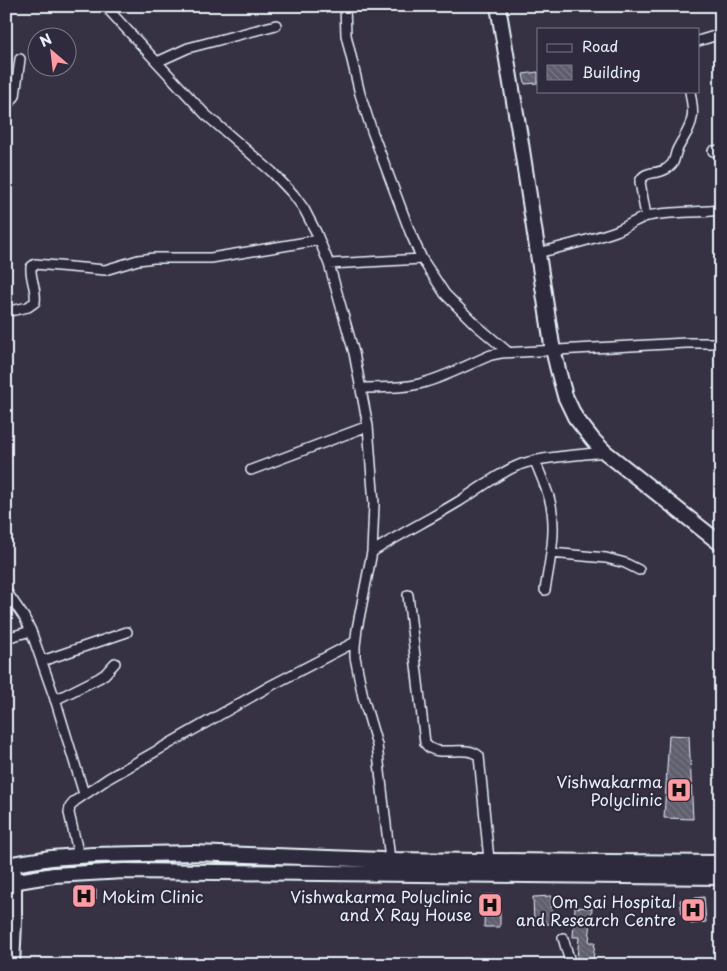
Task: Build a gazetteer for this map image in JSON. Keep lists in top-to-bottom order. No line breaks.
{"places":{"hospital":["Vishwakarma Polyclinic","Mokim Clinic","Vishwakarma Polyclinic and X Ray House","Om Sai Hospital and Research Centre"]},"legend":["Road","Building"],"north":"top left"}
